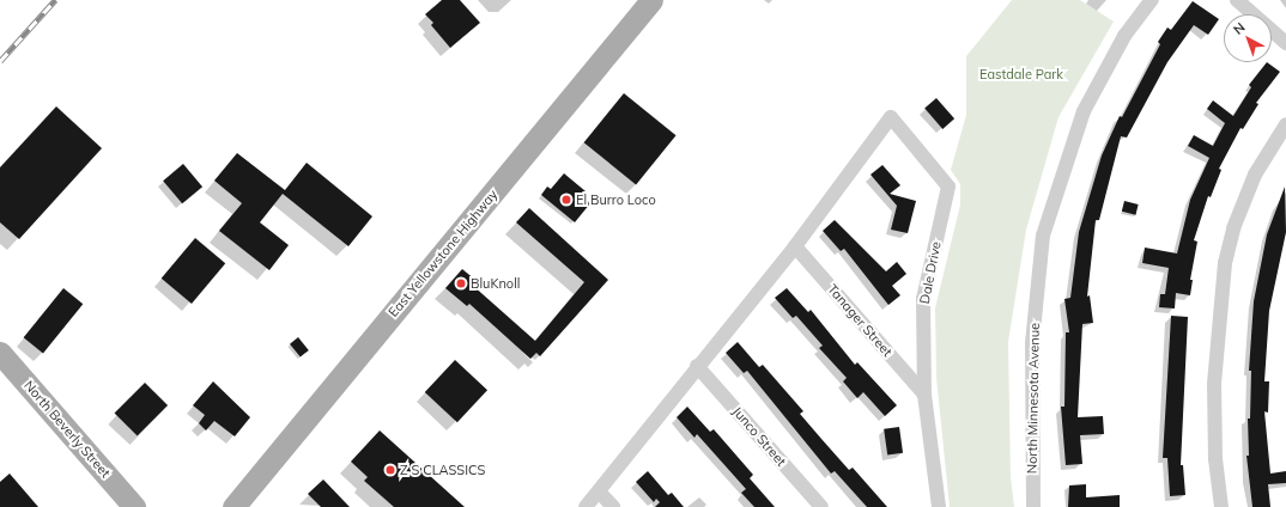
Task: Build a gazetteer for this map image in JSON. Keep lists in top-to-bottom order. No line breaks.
{"streets":{"main road":["East Yellowstone Highway","North Beverly Street"],"street":["Dale Drive","Tanager Street","North Minnesota Avenue","Junco Street"]},"crossings":[["Dale Drive","Tanager Street"]],"parks":["Eastdale Park"],"places":["El Burro Loco","BluKnoll","Z S CLASSICS"],"north":"top left"}
